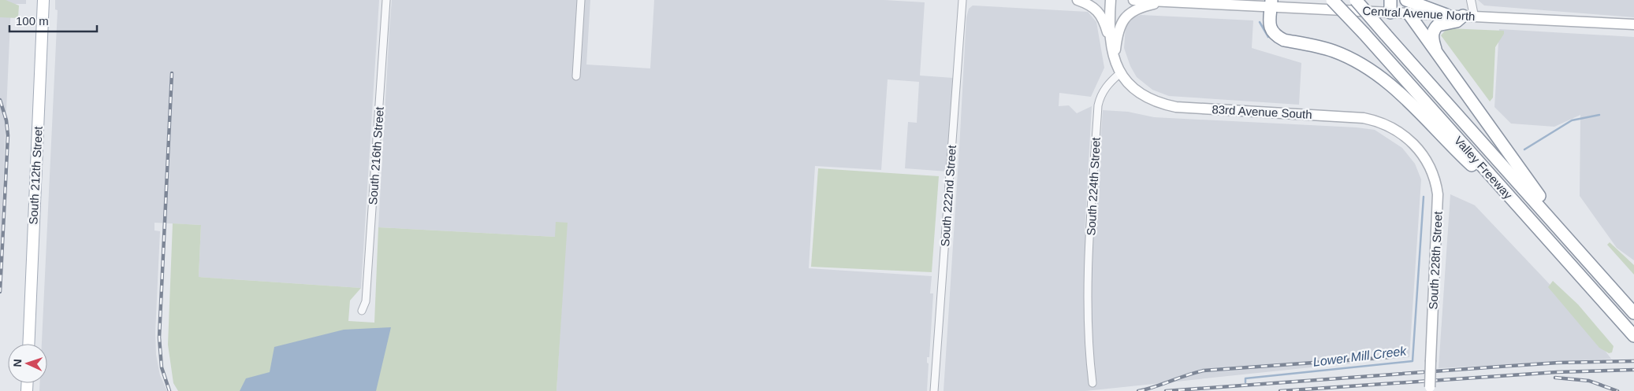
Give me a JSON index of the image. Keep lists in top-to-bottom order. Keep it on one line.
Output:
{"streets":{"highway":["Valley Freeway"],"main road":["Central Avenue North","83rd Avenue South","South 212th Street","South 228th Street"],"street":["South 216th Street","South 224th Street","South 222nd Street"]},"crossings":[["83rd Avenue South","South 224th Street"],["83rd Avenue South","South 228th Street"]],"water":["Lower Mill Creek"],"scale_bar":"100 m","north":"left"}
